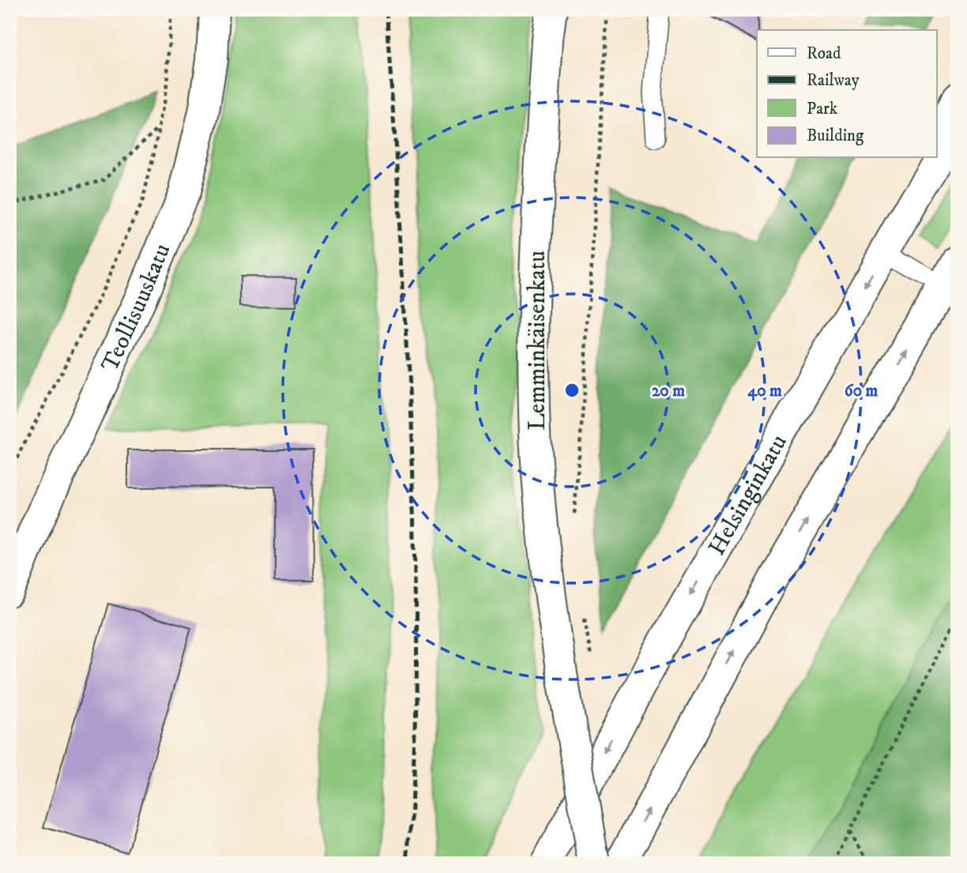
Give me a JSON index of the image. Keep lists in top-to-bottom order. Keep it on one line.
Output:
{"streets":{"main road":["Teollisuuskatu","Lemminkäisenkatu","Helsinginkatu"]},"legend":["Road","Railway","Park","Building"],"rings":["20 m","40 m","60 m"]}
